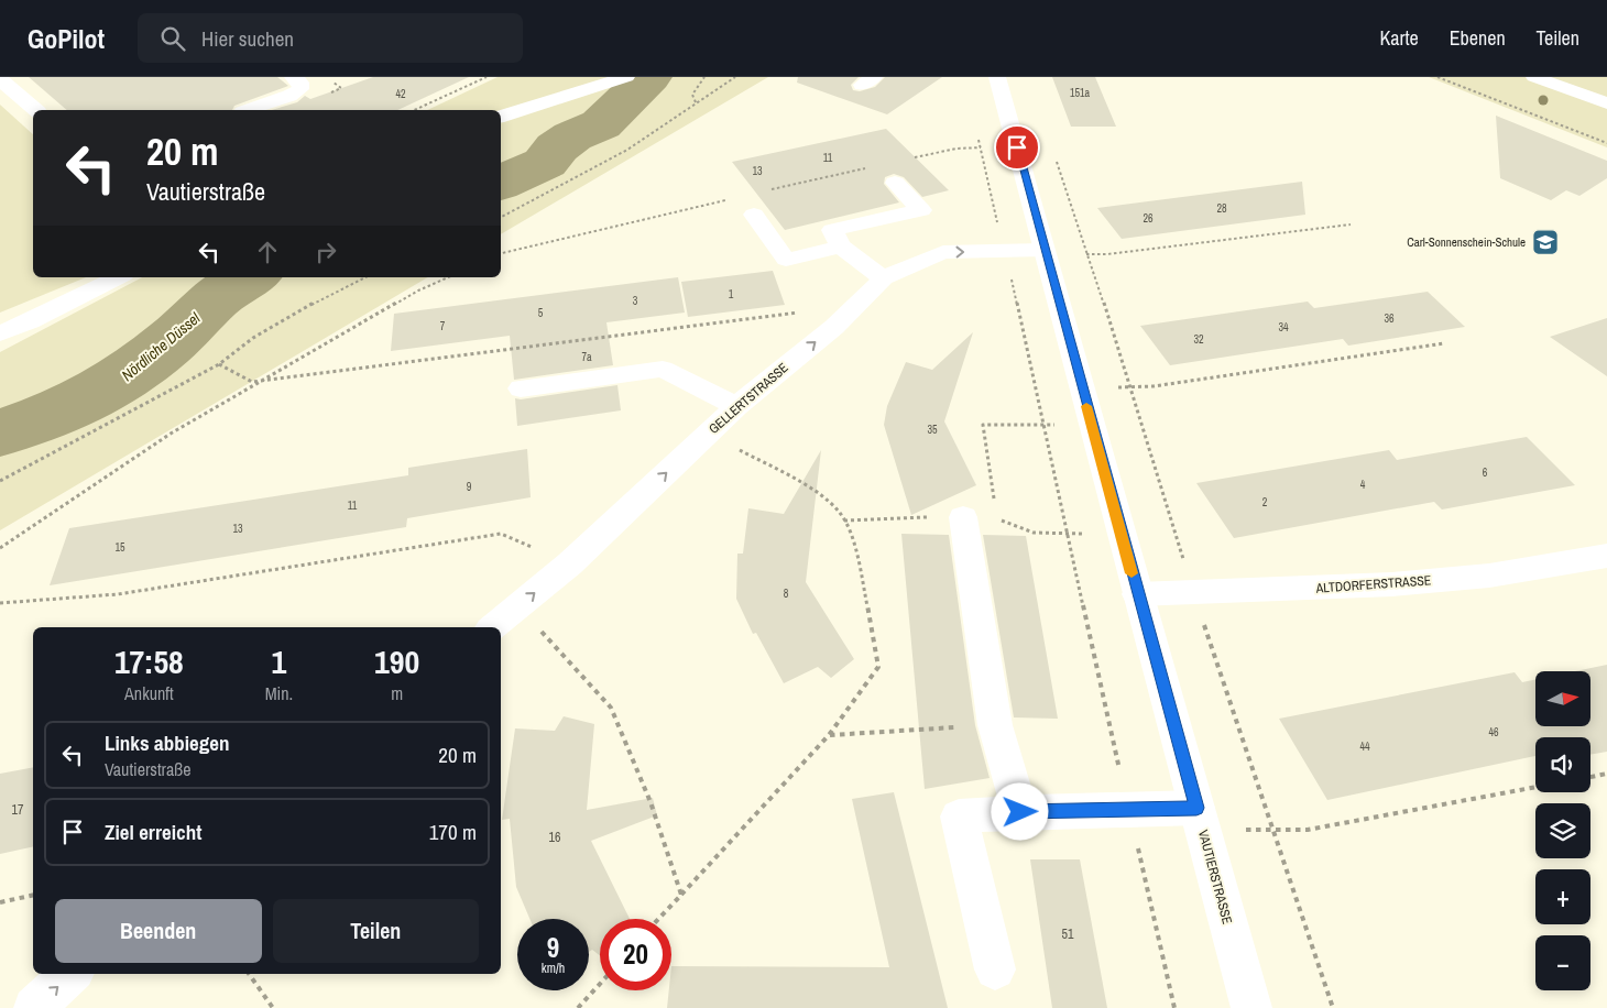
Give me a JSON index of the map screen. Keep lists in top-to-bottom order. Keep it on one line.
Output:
{"streets":{"street":["GELLERTSTRASSE","ALTDORFERSTRASSE","VAUTIERSTRASSE"]},"crossings":[["GELLERTSTRASSE","VAUTIERSTRASSE"],["ALTDORFERSTRASSE","VAUTIERSTRASSE"]],"one_way":["GELLERTSTRASSE"],"water":["Nördliche Düssel"],"places":{"school or university":["Carl-Sonnenschein-Schule"]},"house_numbers":["151a","42","11","13","28","26","1","3","5","36","7","34","32","7a","35","6","4","9","2","11","13","15","8","46","44","17","16","51"],"north":"right","page":{"header":"GoPilot","search":"Hier suchen","nav":["Karte","Ebenen","Teilen"],"turn":["20 m","Vautierstraße"],"eta":["17:58","Ankunft","1","Min.","190","m"],"map_buttons":["+","−"],"list":[{"name":"Links abbiegen","note":"Vautierstraße","value":"20 m"},{"name":"Ziel erreicht","value":"170 m"}],"buttons":["Beenden","Teilen"],"speed":"9 km/h","limit":"20"}}
